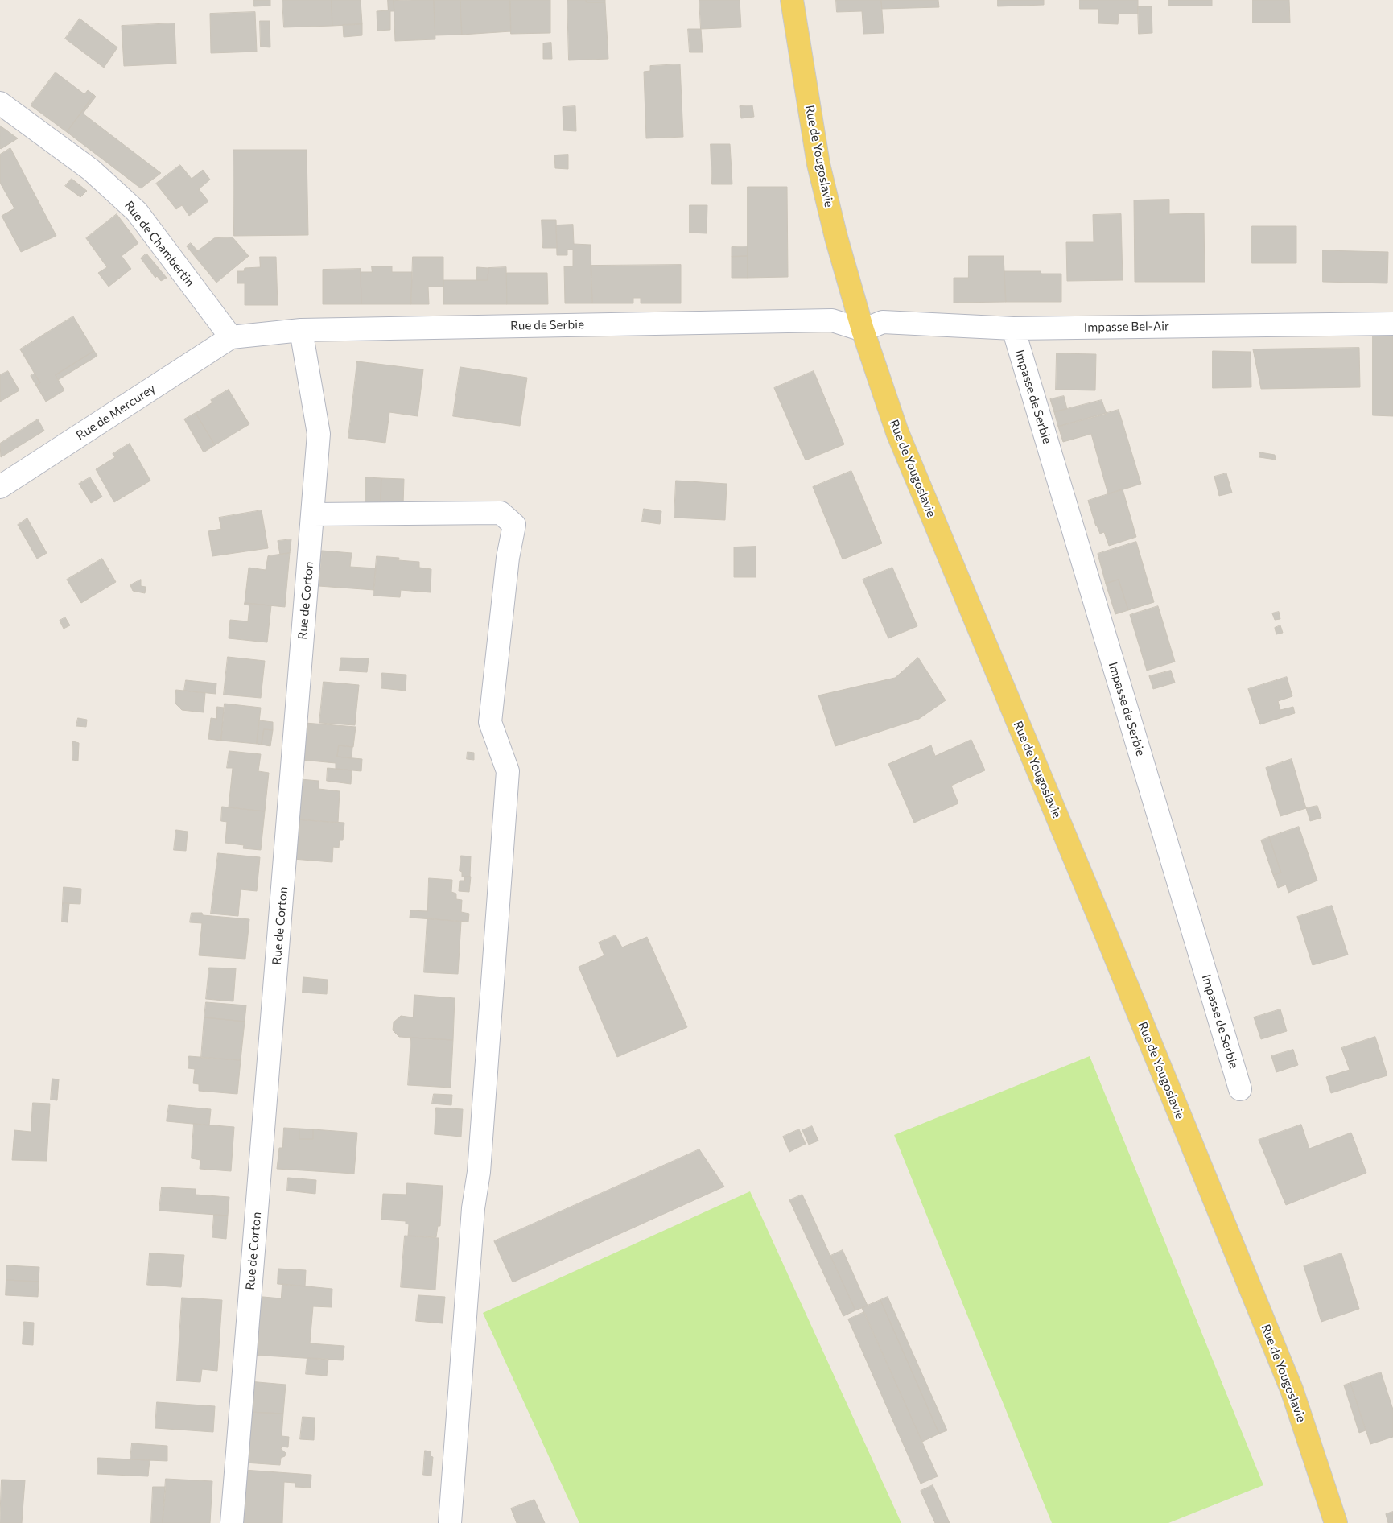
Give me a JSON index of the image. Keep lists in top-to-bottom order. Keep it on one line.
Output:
{"streets":{"main road":["Rue de Yougoslavie"],"street":["Rue de Chambertin","Rue de Serbie","Impasse Bel-Air","Impasse de Serbie","Rue de Mercurey","Rue de Corton"]},"crossings":[["Rue de Yougoslavie","Rue de Serbie"],["Rue de Yougoslavie","Impasse Bel-Air"],["Rue de Chambertin","Rue de Serbie"],["Rue de Chambertin","Rue de Mercurey"],["Rue de Serbie","Impasse Bel-Air"],["Rue de Serbie","Rue de Mercurey"],["Rue de Serbie","Rue de Corton"],["Impasse Bel-Air","Impasse de Serbie"]]}
